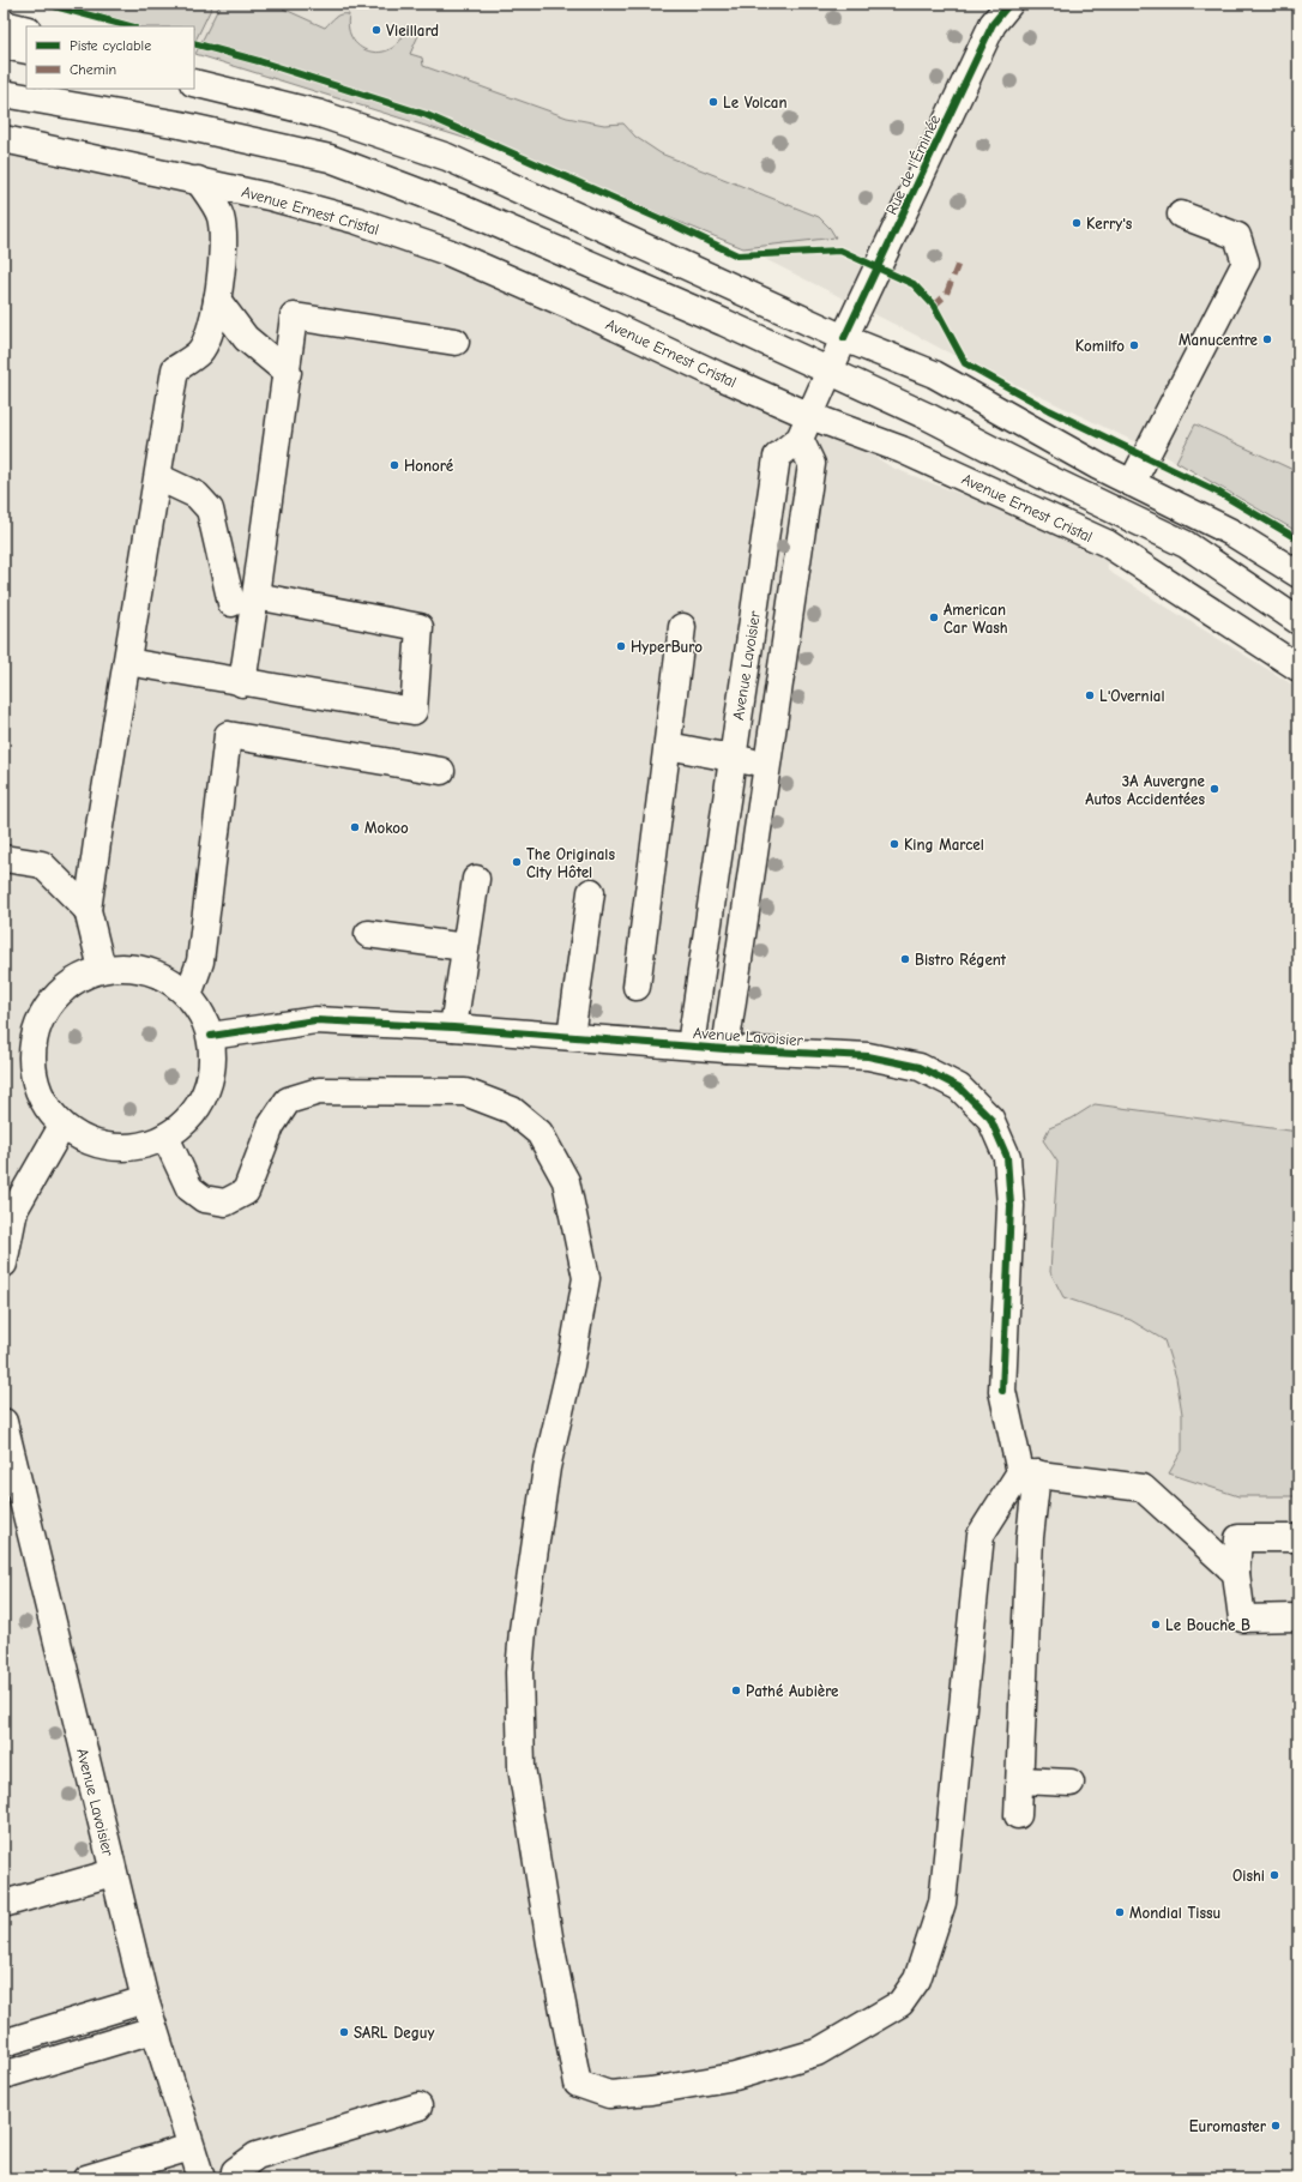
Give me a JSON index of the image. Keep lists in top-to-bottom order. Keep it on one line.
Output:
{"streets":{"main road":["Rue de l'Éminée","Avenue Ernest Cristal","Avenue Lavoisier"]},"crossings":[["Rue de l'Éminée","Avenue Ernest Cristal"],["Rue de l'Éminée","Avenue Lavoisier"],["Avenue Ernest Cristal","Avenue Lavoisier"]],"places":["Vieillard","Le Volcan","Kerry's","Manucentre","Komilfo","Honoré","American Car Wash","HyperBuro","L'Overnial","3A Auvergne Autos Accidentées","Mokoo","King Marcel","The Originals City Hôtel","Bistro Régent","Le Bouche B","Pathé Aubière","Oishi","Mondial Tissu","SARL Deguy","Euromaster"],"legend":["Piste cyclable","Chemin"]}
